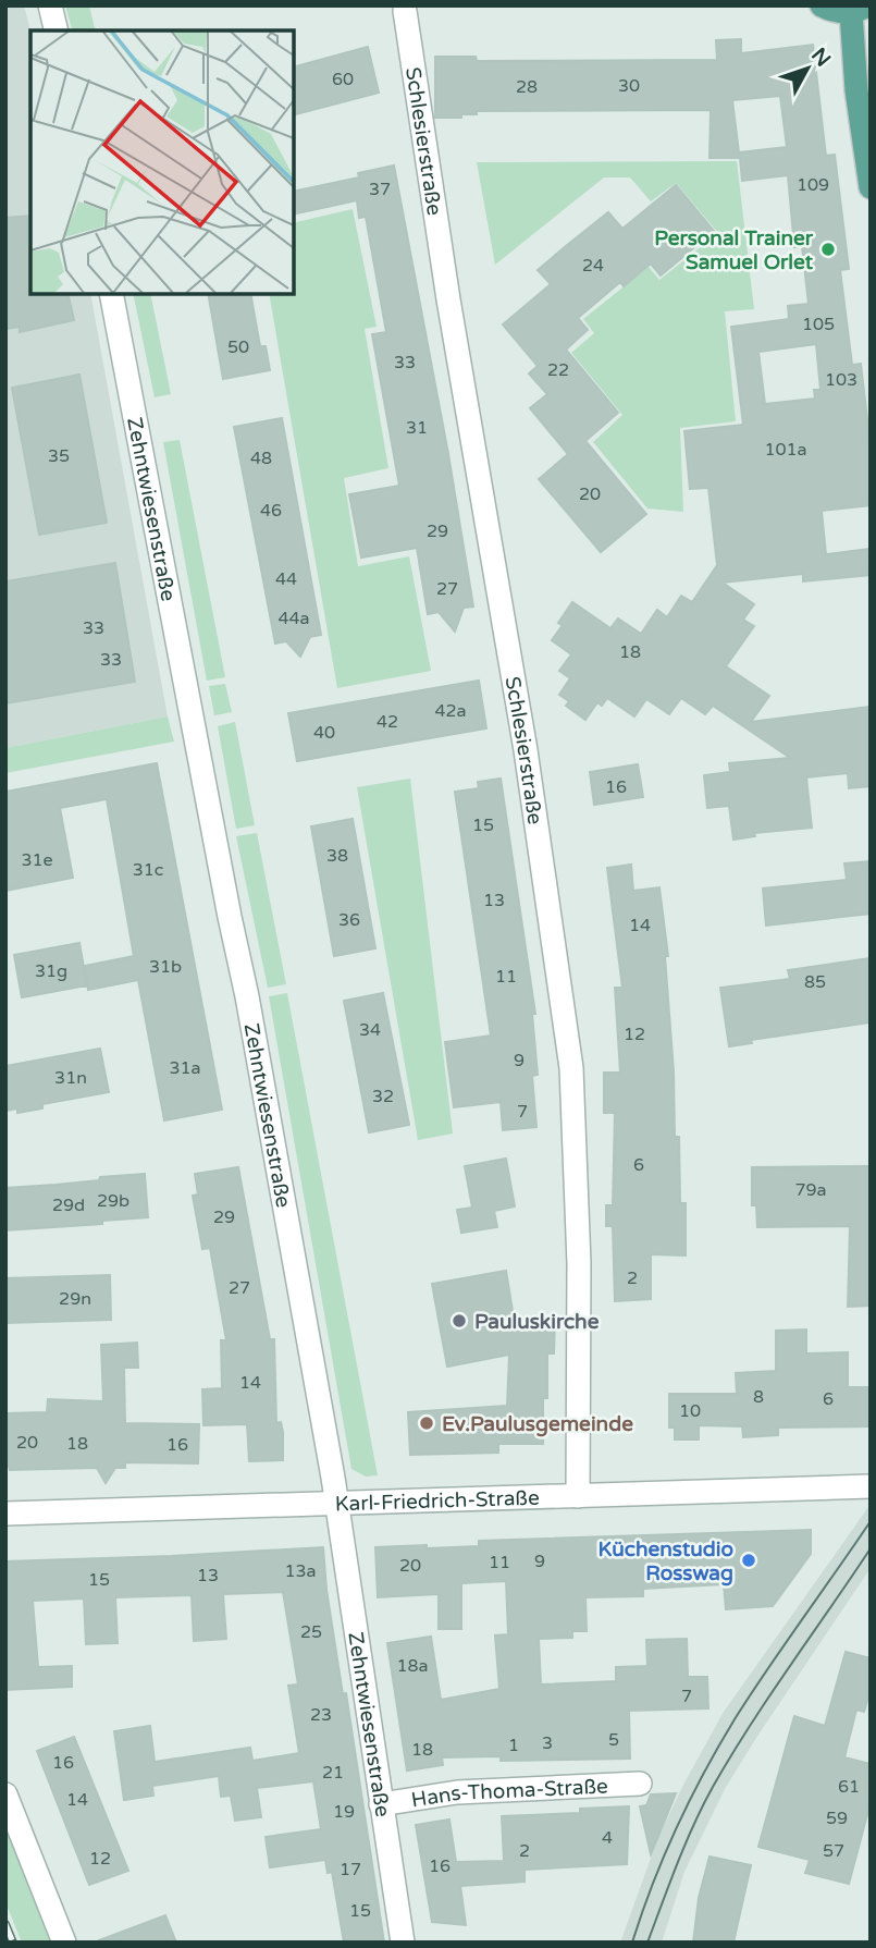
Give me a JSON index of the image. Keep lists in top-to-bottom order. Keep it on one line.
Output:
{"streets":{"street":["Schlesierstraße","Zehntwiesenstraße","Karl-Friedrich-Straße","Hans-Thoma-Straße"]},"crossings":[["Schlesierstraße","Karl-Friedrich-Straße"],["Zehntwiesenstraße","Karl-Friedrich-Straße"],["Zehntwiesenstraße","Hans-Thoma-Straße"]],"places":["Personal Trainer Samuel Orlet","Pauluskirche","Ev.Paulusgemeinde","Küchenstudio Rosswag"],"house_numbers":["60","30","28","109","37","24","105","50","33","22","103","31","101a","35","48","20","46","29","44","27","44a","33","18","33","42a","42","40","16","15","38","31e","31c","13","36","14","31b","31g","11","85","34","12","9","31a","31n","32","7","6","79a","29b","29d","29","2","27","29n","14","8","6","10","20","18","16","9","11","20","13a","13","15","25","18a","7","23","5","3","1","18","16","21","61","14","19","59","4","2","57","12","16","17","15"],"north":"top right"}
